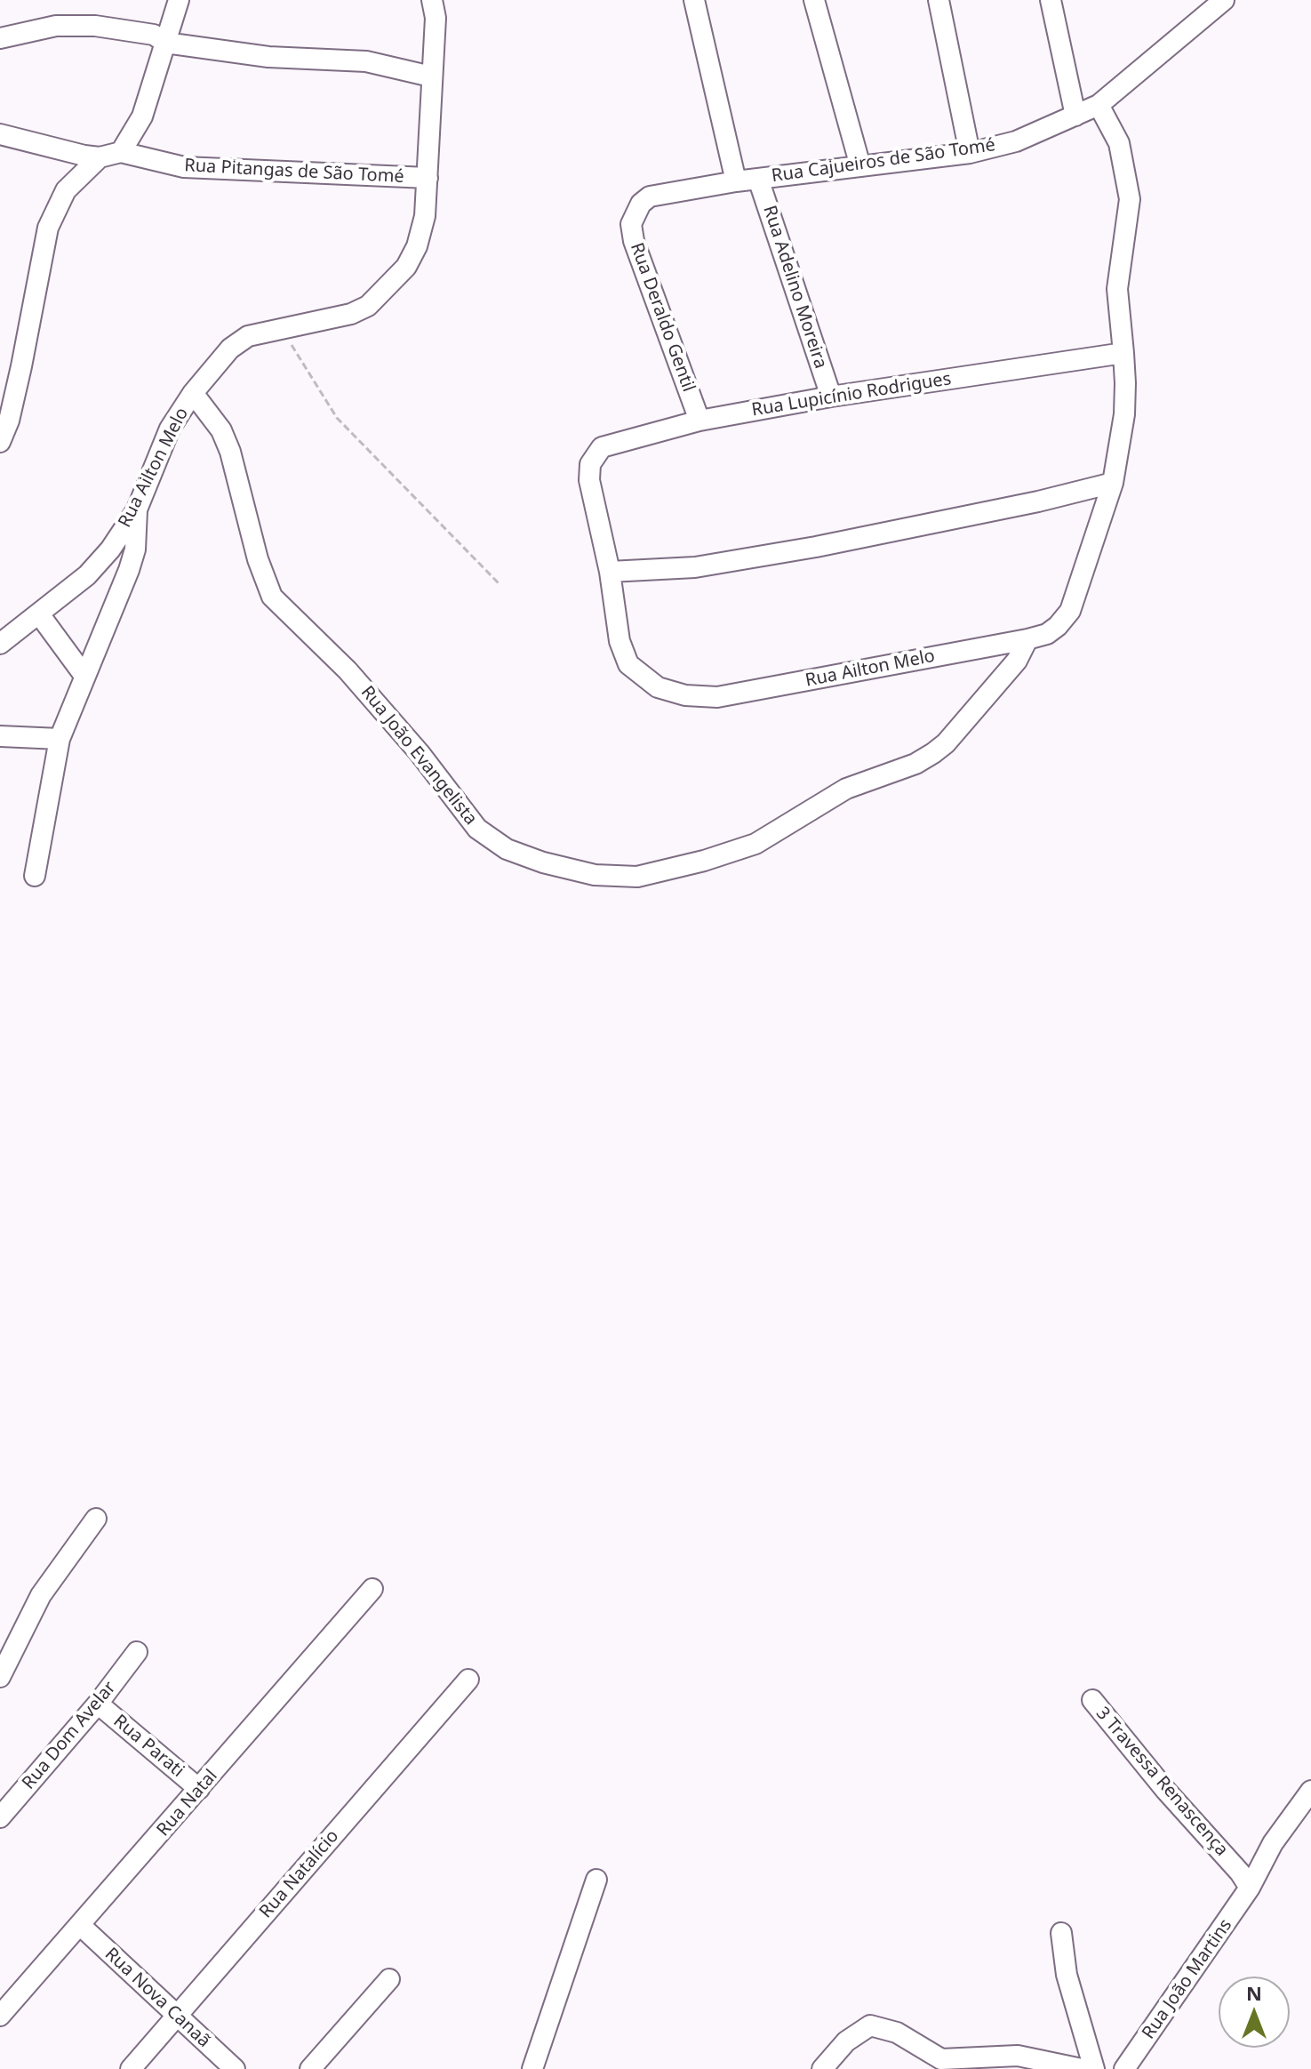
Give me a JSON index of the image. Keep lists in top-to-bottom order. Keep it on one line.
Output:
{"streets":{"street":["Rua Cajueiros de São Tomé","Rua Pitangas de São Tomé","Rua Adelino Moreira","Rua Deraldo Gentil","Rua Lupicínio Rodrigues","Rua Ailton Melo","Rua João Evangelista","Rua Dom Avelar","Rua Parati","3 Travessa Renascença","Rua Natal","Rua Natalício","Rua João Martins","Rua Nova Canaã"]},"crossings":[["Rua Cajueiros de São Tomé","Rua Adelino Moreira"],["Rua Cajueiros de São Tomé","Rua Deraldo Gentil"],["Rua Cajueiros de São Tomé","Rua Ailton Melo"],["Rua Pitangas de São Tomé","Rua Ailton Melo"],["Rua Adelino Moreira","Rua Lupicínio Rodrigues"],["Rua Deraldo Gentil","Rua Lupicínio Rodrigues"],["Rua Lupicínio Rodrigues","Rua Ailton Melo"],["Rua Ailton Melo","Rua João Evangelista"],["Rua Dom Avelar","Rua Parati"],["Rua Parati","Rua Natal"],["3 Travessa Renascença","Rua João Martins"],["Rua Natal","Rua Nova Canaã"],["Rua Natalício","Rua Nova Canaã"]],"north":"top"}
